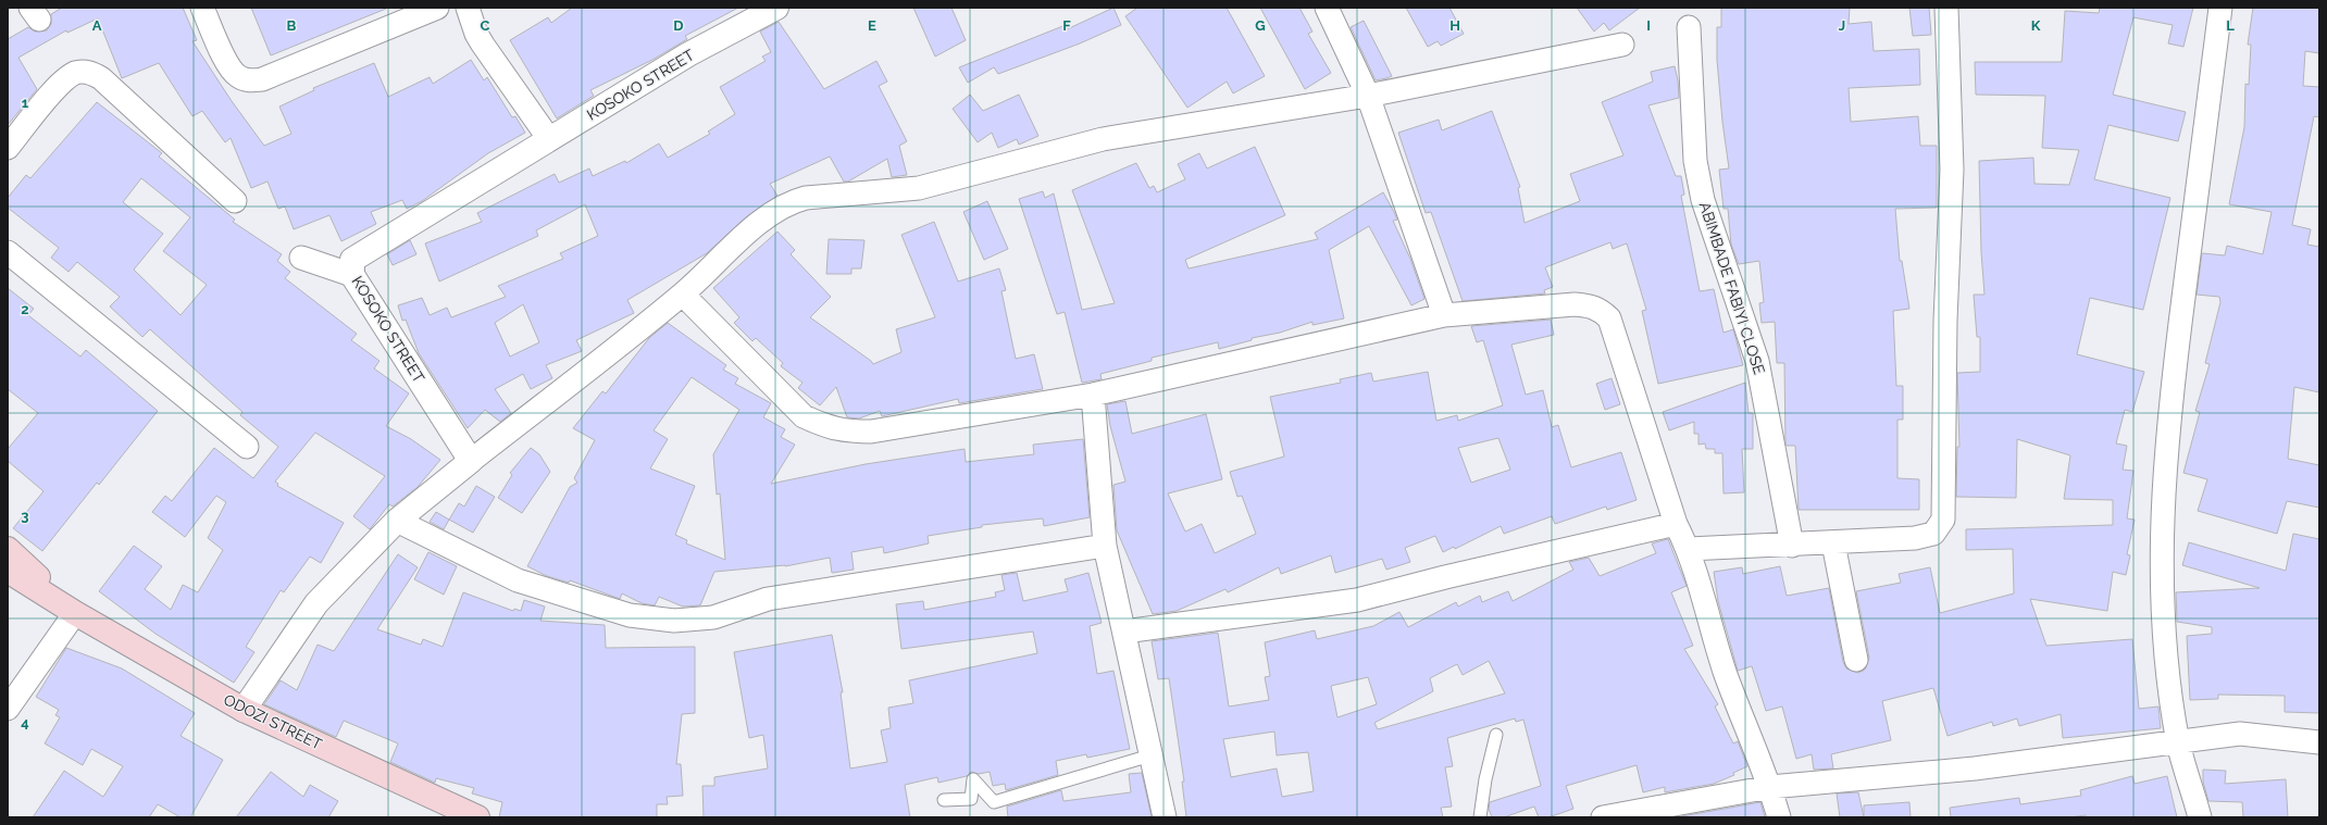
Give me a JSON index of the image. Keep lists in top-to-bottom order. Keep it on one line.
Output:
{"streets":{"main road":["ODOZI STREET"],"street":["KOSOKO STREET","ABIMBADE FABIYI CLOSE"]},"grid":{"columns":["A","B","C","D","E","F","G","H","I","J","K","L"],"rows":["1","2","3","4"]}}
